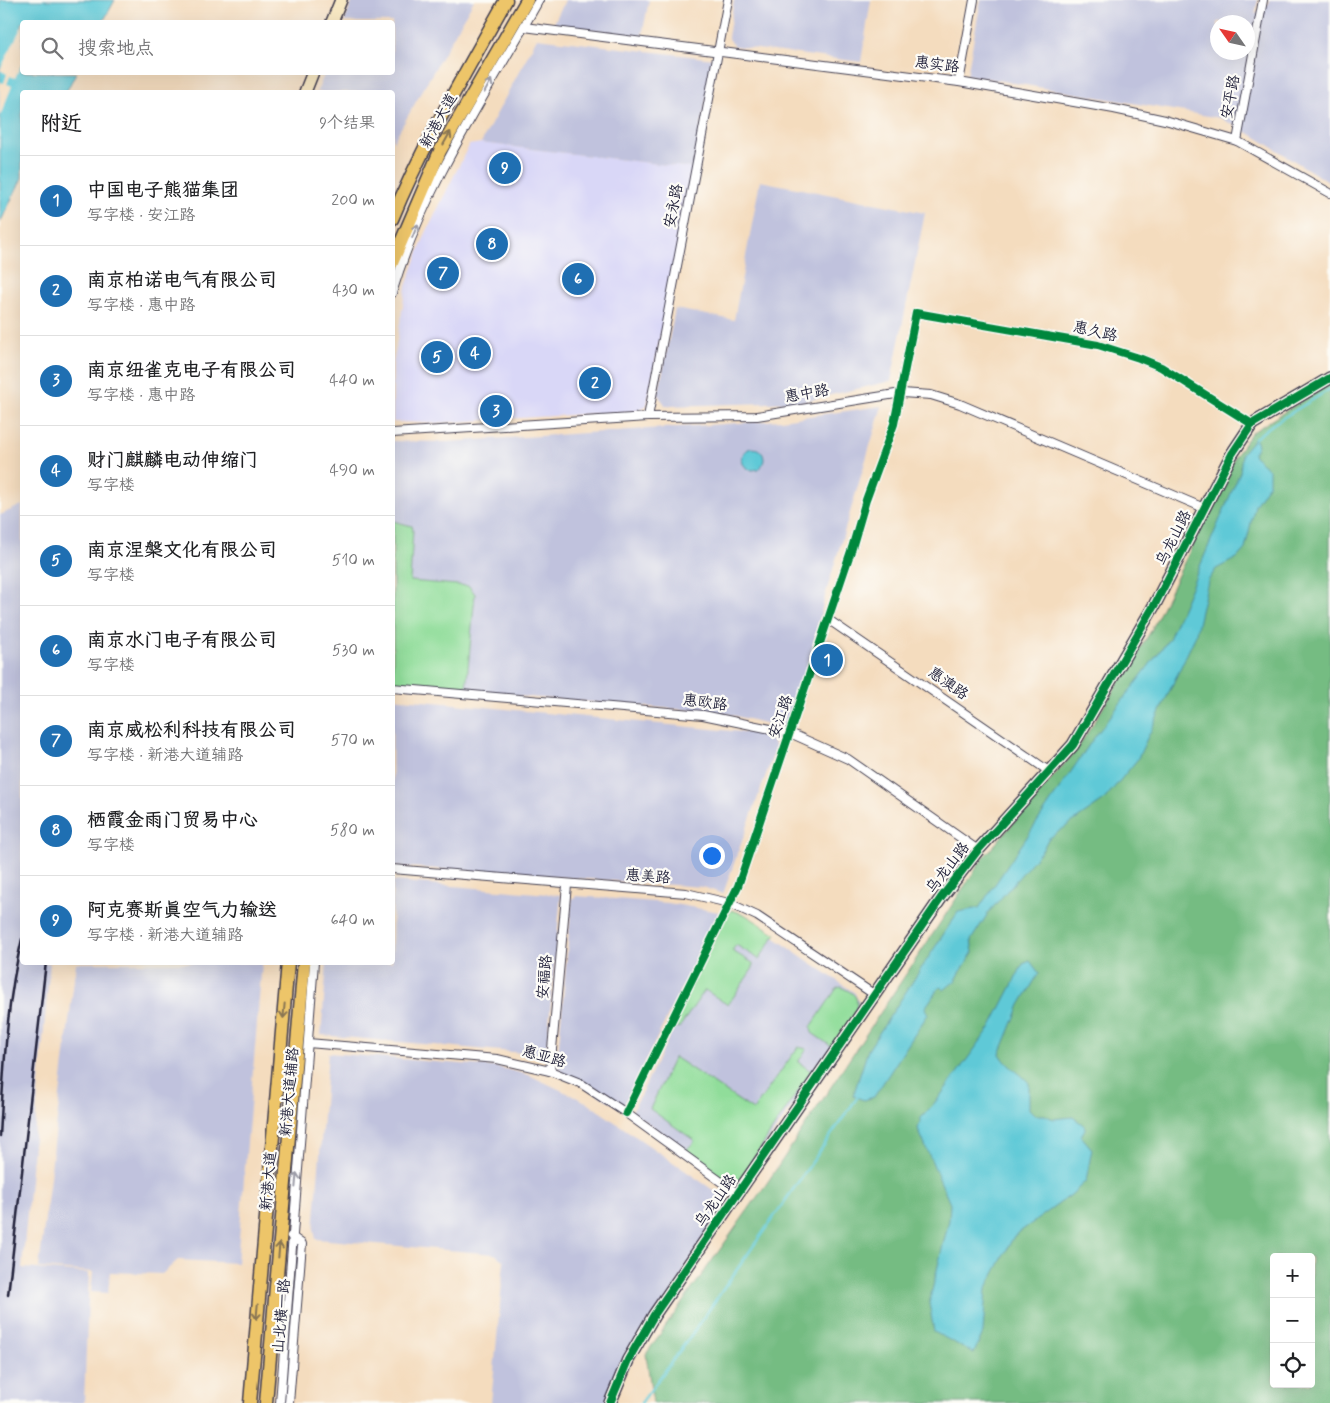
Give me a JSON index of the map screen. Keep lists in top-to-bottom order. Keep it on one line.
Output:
{"streets":{"main road":["新港大道"],"street":["惠实路","安平路","安永路","惠久路","惠中路","乌龙山路","惠澳路","惠欧路","安江路","惠美路","安福路","惠亚路","新港大道辅路","山北横一路"]},"crossings":[["惠实路","安平路"],["惠实路","安永路"],["安永路","惠中路"],["惠久路","乌龙山路"],["惠久路","安江路"],["惠中路","乌龙山路"],["惠中路","安江路"],["乌龙山路","惠澳路"],["乌龙山路","惠欧路"],["乌龙山路","惠美路"],["乌龙山路","惠亚路"],["惠澳路","安江路"],["惠欧路","安江路"],["安江路","惠美路"],["安江路","惠亚路"],["惠美路","安福路"],["安福路","惠亚路"],["惠亚路","新港大道辅路"],["新港大道辅路","山北横一路"]],"one_way":["新港大道辅路"],"north":"top left","page":{"search":"搜索地点","heading":["附近","9个结果"],"pins":["9","8","7","6","4","5","2","3","1"],"list":[{"mark":"1","name":"中国电子熊猫集团","note":"写字楼 · 安江路","value":"200 m"},{"mark":"2","name":"南京柏诺电气有限公司","note":"写字楼 · 惠中路","value":"430 m"},{"mark":"3","name":"南京纽雀克电子有限公司","note":"写字楼 · 惠中路","value":"440 m"},{"mark":"4","name":"财门麒麟电动伸缩门","note":"写字楼","value":"490 m"},{"mark":"5","name":"南京涅槃文化有限公司","note":"写字楼","value":"510 m"},{"mark":"6","name":"南京水门电子有限公司","note":"写字楼","value":"530 m"},{"mark":"7","name":"南京威松利科技有限公司","note":"写字楼 · 新港大道辅路","value":"570 m"},{"mark":"8","name":"栖霞金雨门贸易中心","note":"写字楼","value":"580 m"},{"mark":"9","name":"阿克赛斯真空气力输送","note":"写字楼 · 新港大道辅路","value":"640 m"}],"map_buttons":["+","−"]}}
